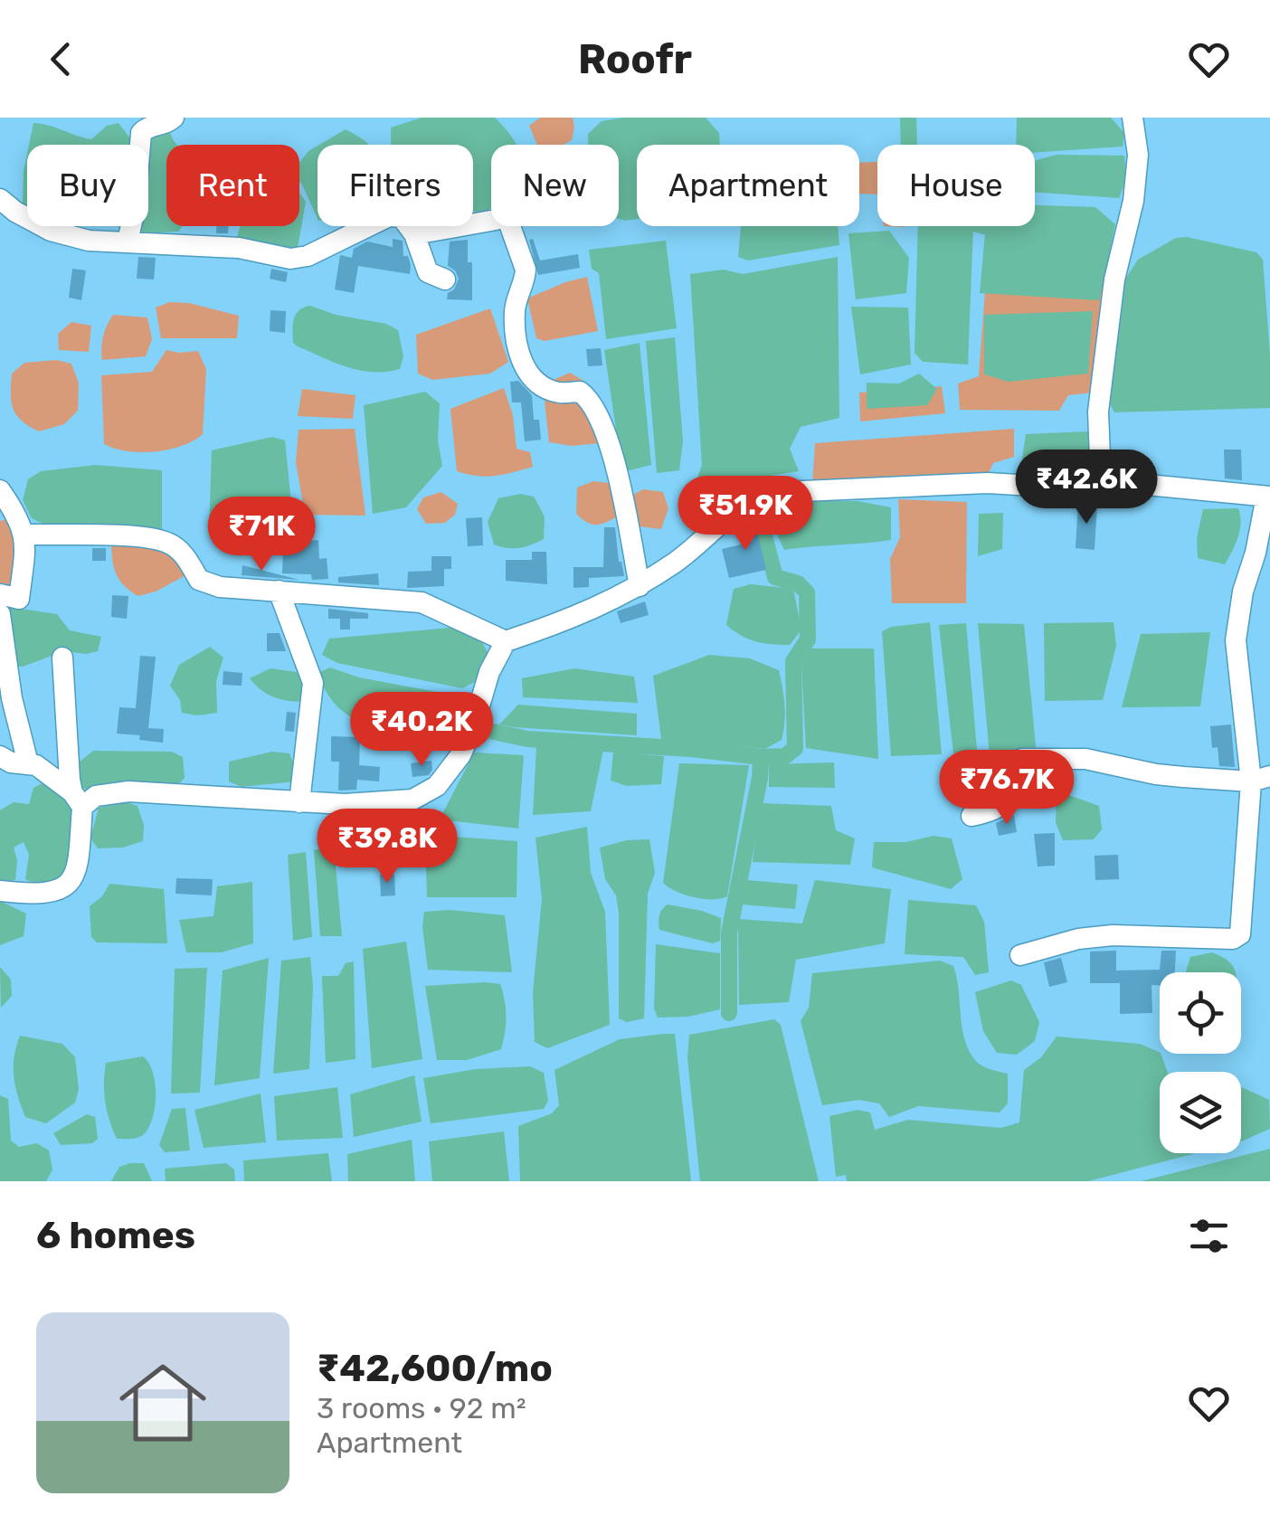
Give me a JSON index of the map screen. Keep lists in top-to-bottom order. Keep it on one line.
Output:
{"page":{"header":"Roofr","chip":["Buy","Rent","Filters","New","Apartment","House"],"price":["₹42.6K","₹51.9K","₹71K","₹40.2K","₹76.7K","₹39.8K"],"heading":"6 homes","list":[{"name":"₹42,600/mo","note":"3 rooms · 92 m² · Apartment"}]}}
